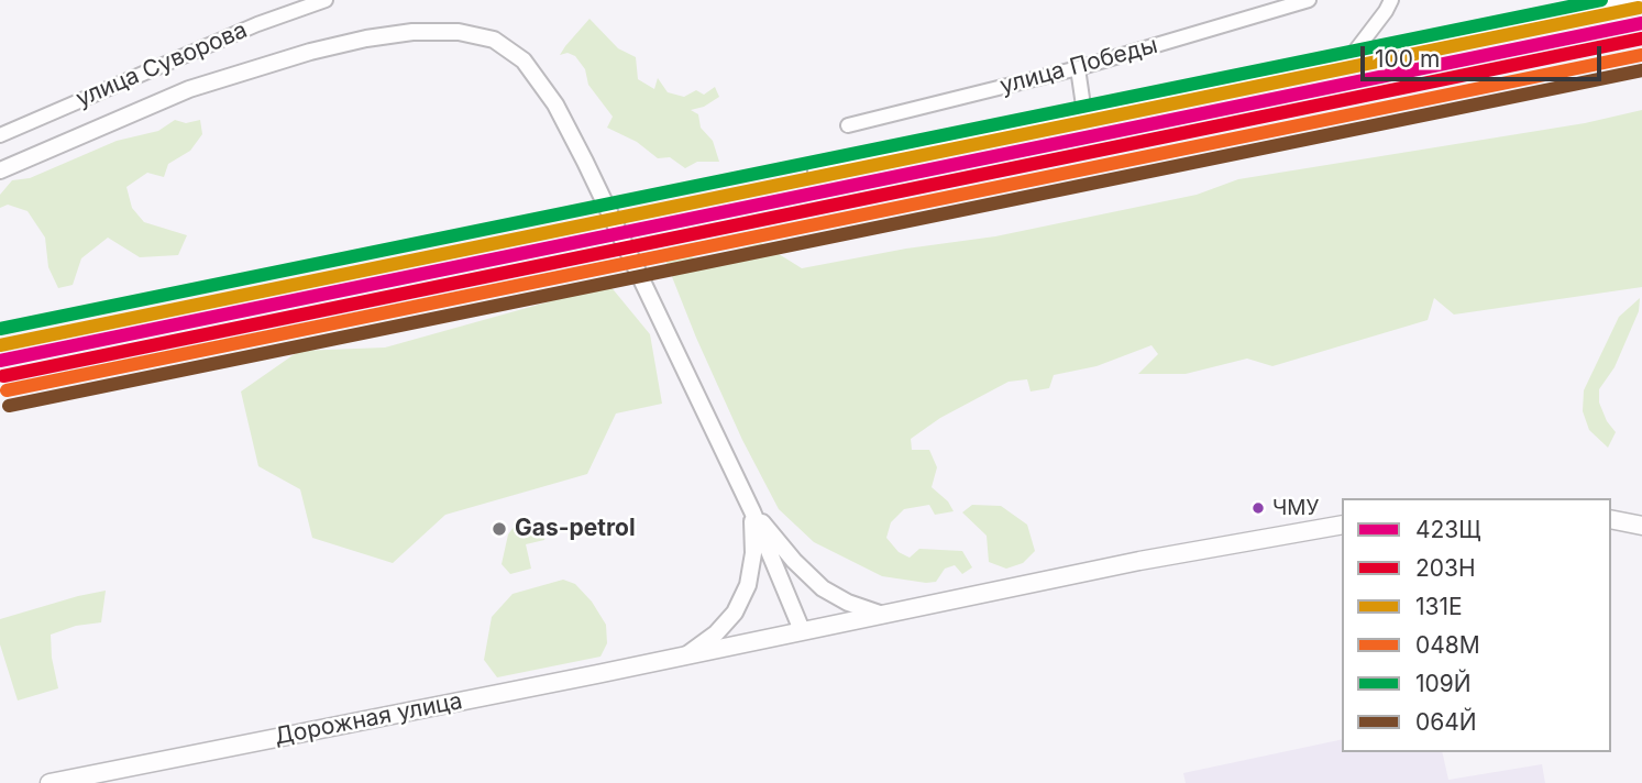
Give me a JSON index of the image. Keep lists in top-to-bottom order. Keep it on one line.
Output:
{"streets":{"main road":["Дорожная улица"],"street":["улица Суворова","улица Победы"]},"places":["ЧМУ","Gas-petrol"],"lines":["transit line 109Й","transit line 131Е","transit line 423Щ","transit line 203Н","transit line 048М","transit line 064Й"],"legend":["423Щ","203Н","131Е","048М","109Й","064Й"],"scale_bar":"100 m"}
